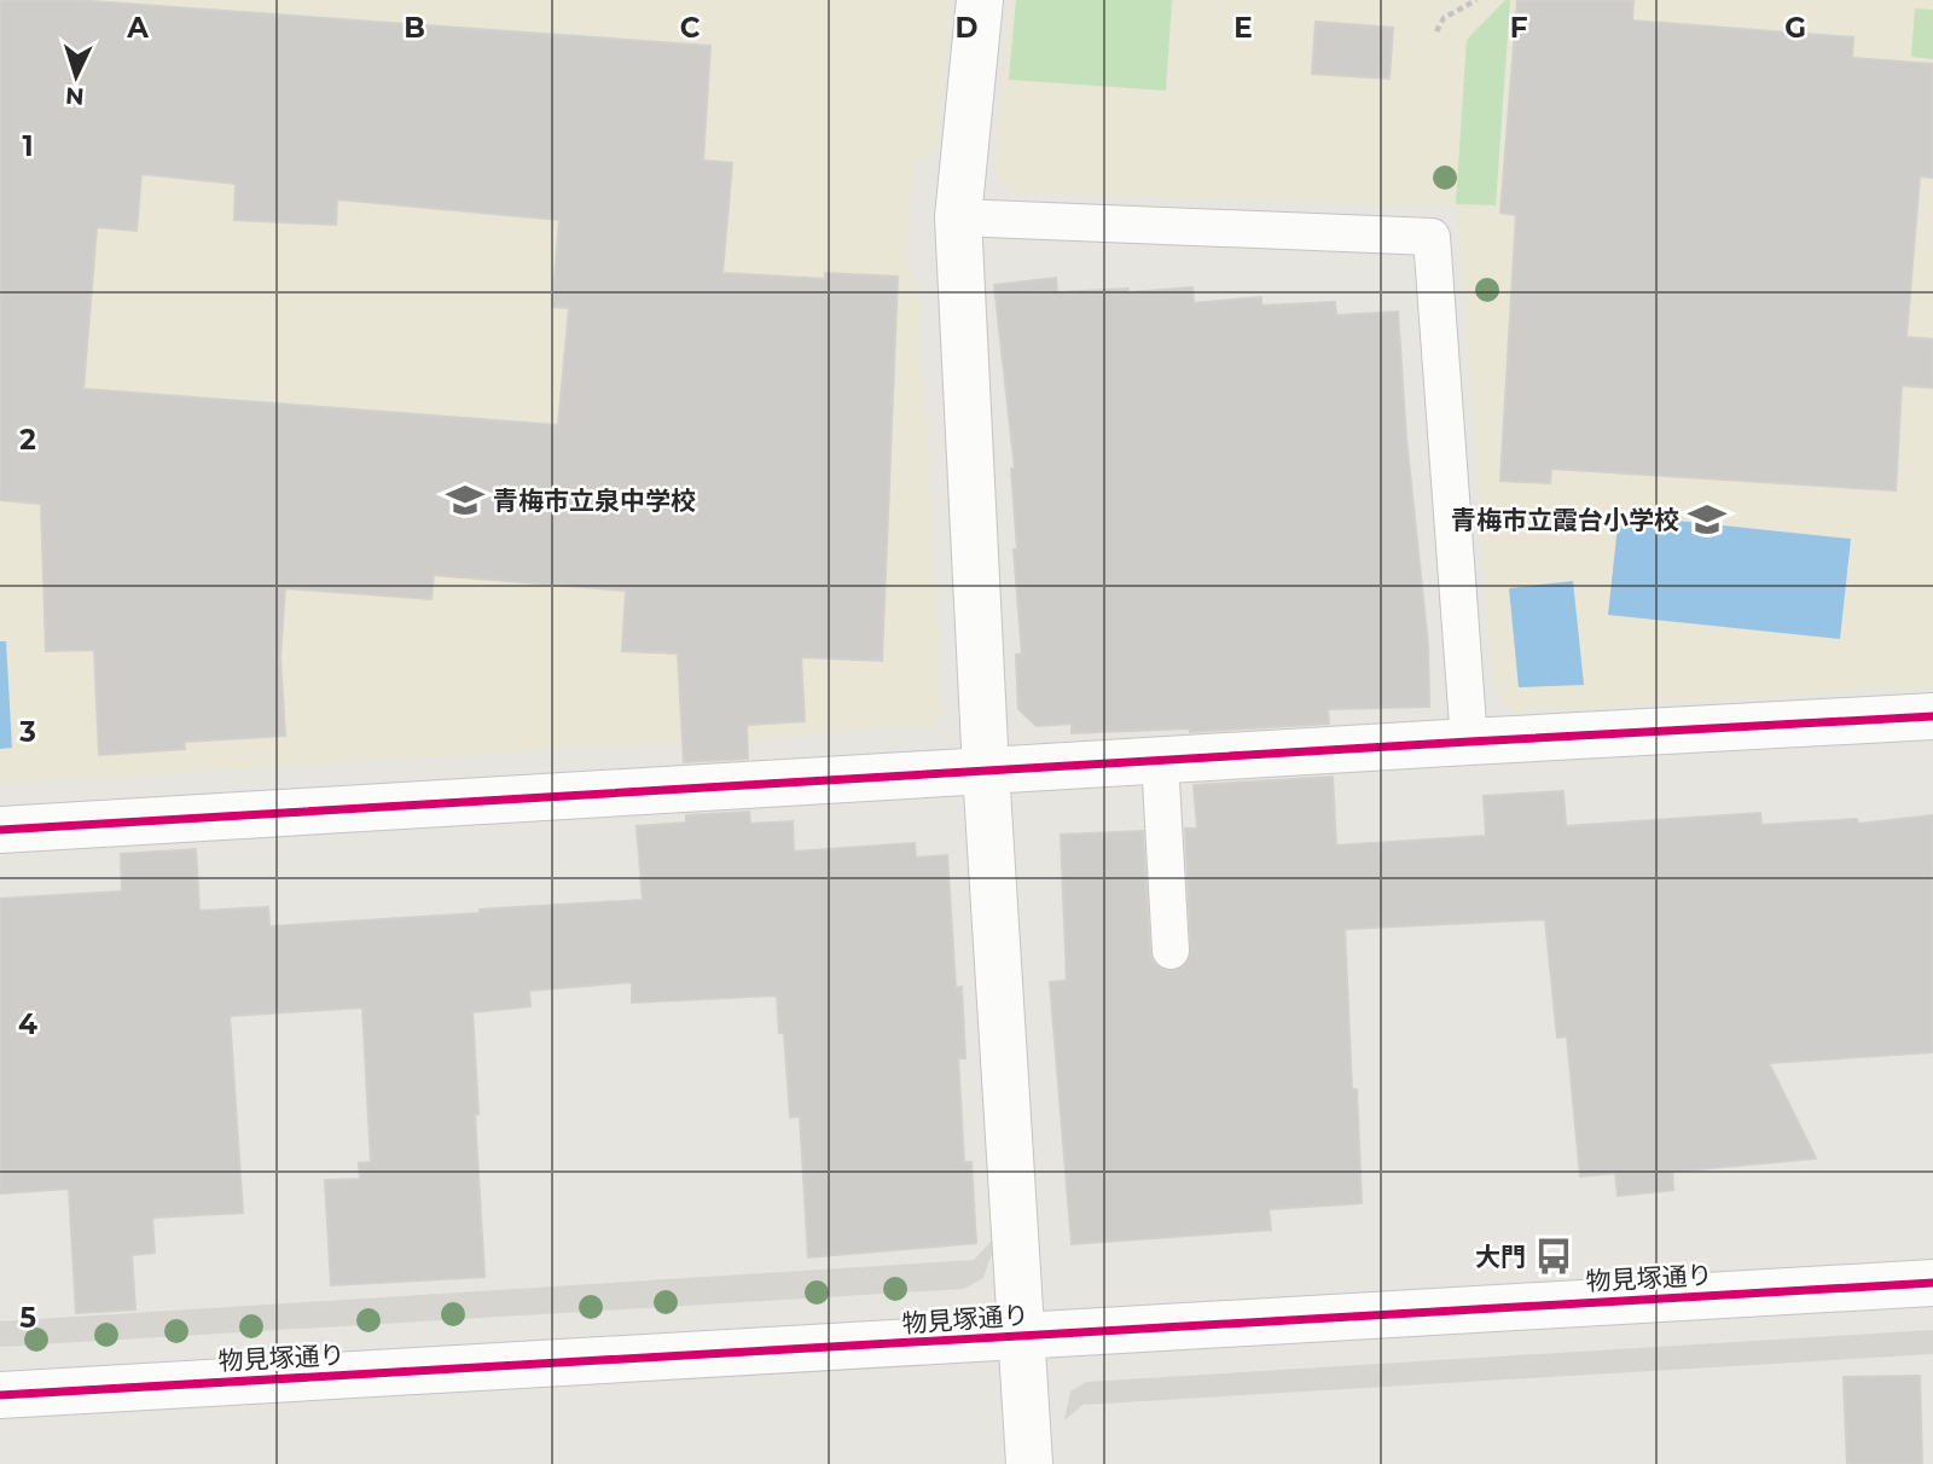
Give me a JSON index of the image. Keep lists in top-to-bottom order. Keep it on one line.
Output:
{"streets":{"street":["物見塚通り"]},"places":{"school or university":["青梅市立泉中学校","青梅市立霞台小学校"],"bus stop":["大門"]},"north":"bottom","grid":{"columns":["A","B","C","D","E","F","G"],"rows":["1","2","3","4","5"]}}
